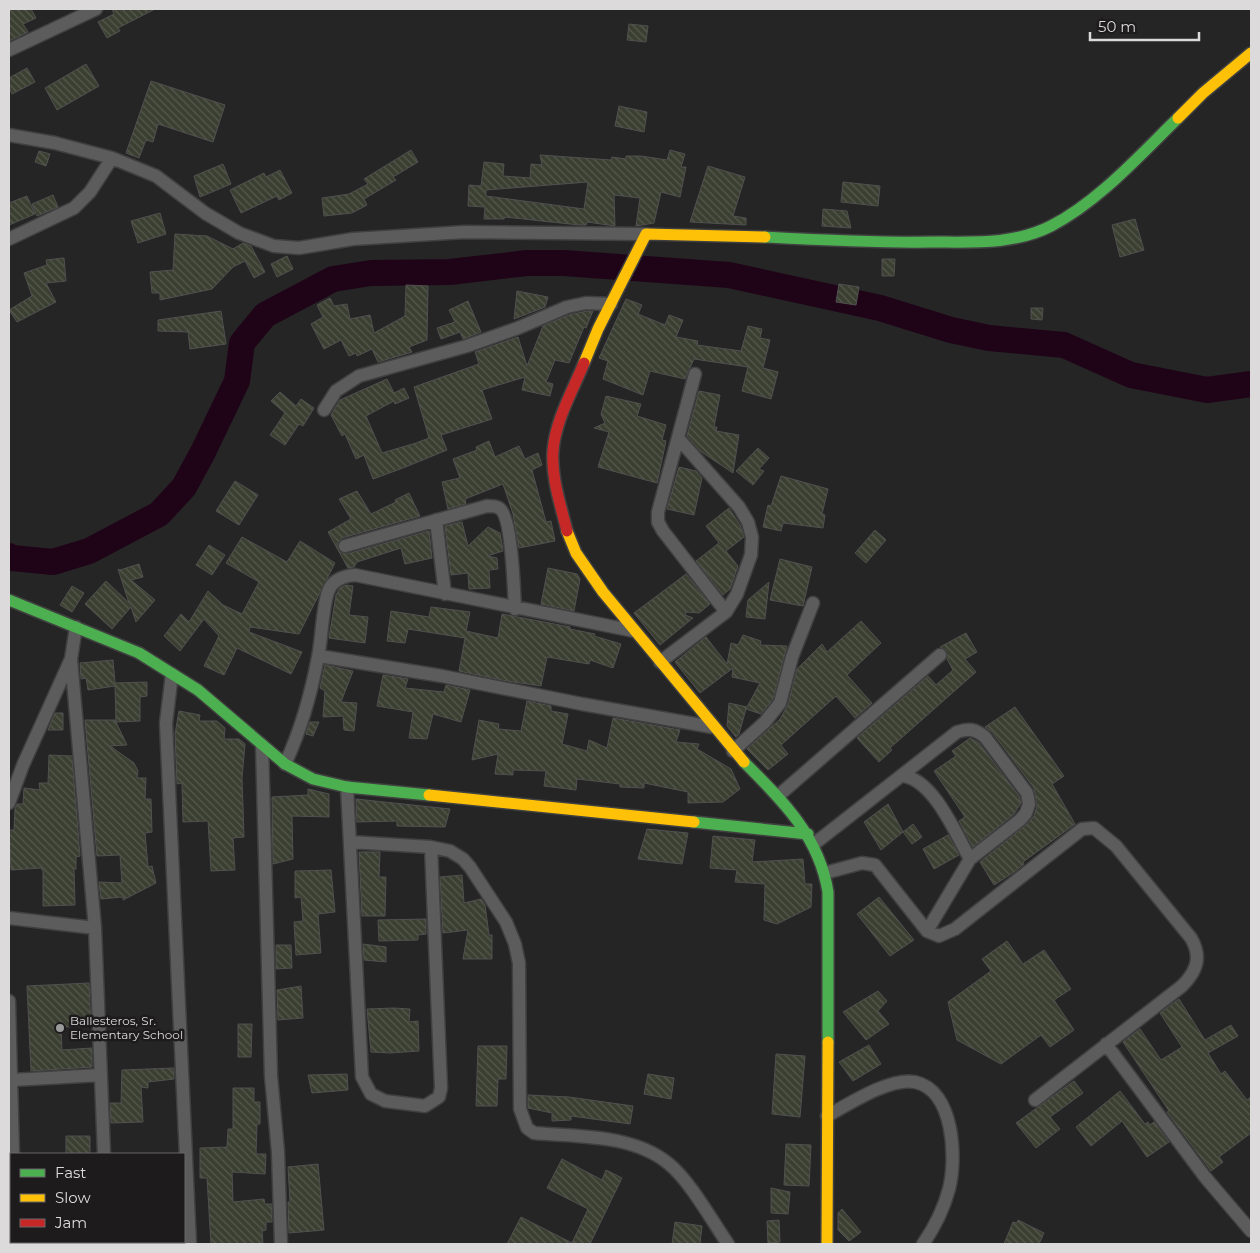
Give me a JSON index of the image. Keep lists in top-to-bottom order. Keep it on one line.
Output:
{"places":["Ballesteros, Sr. Elementary School"],"legend":["Fast","Slow","Jam"],"scale_bar":"50 m"}
